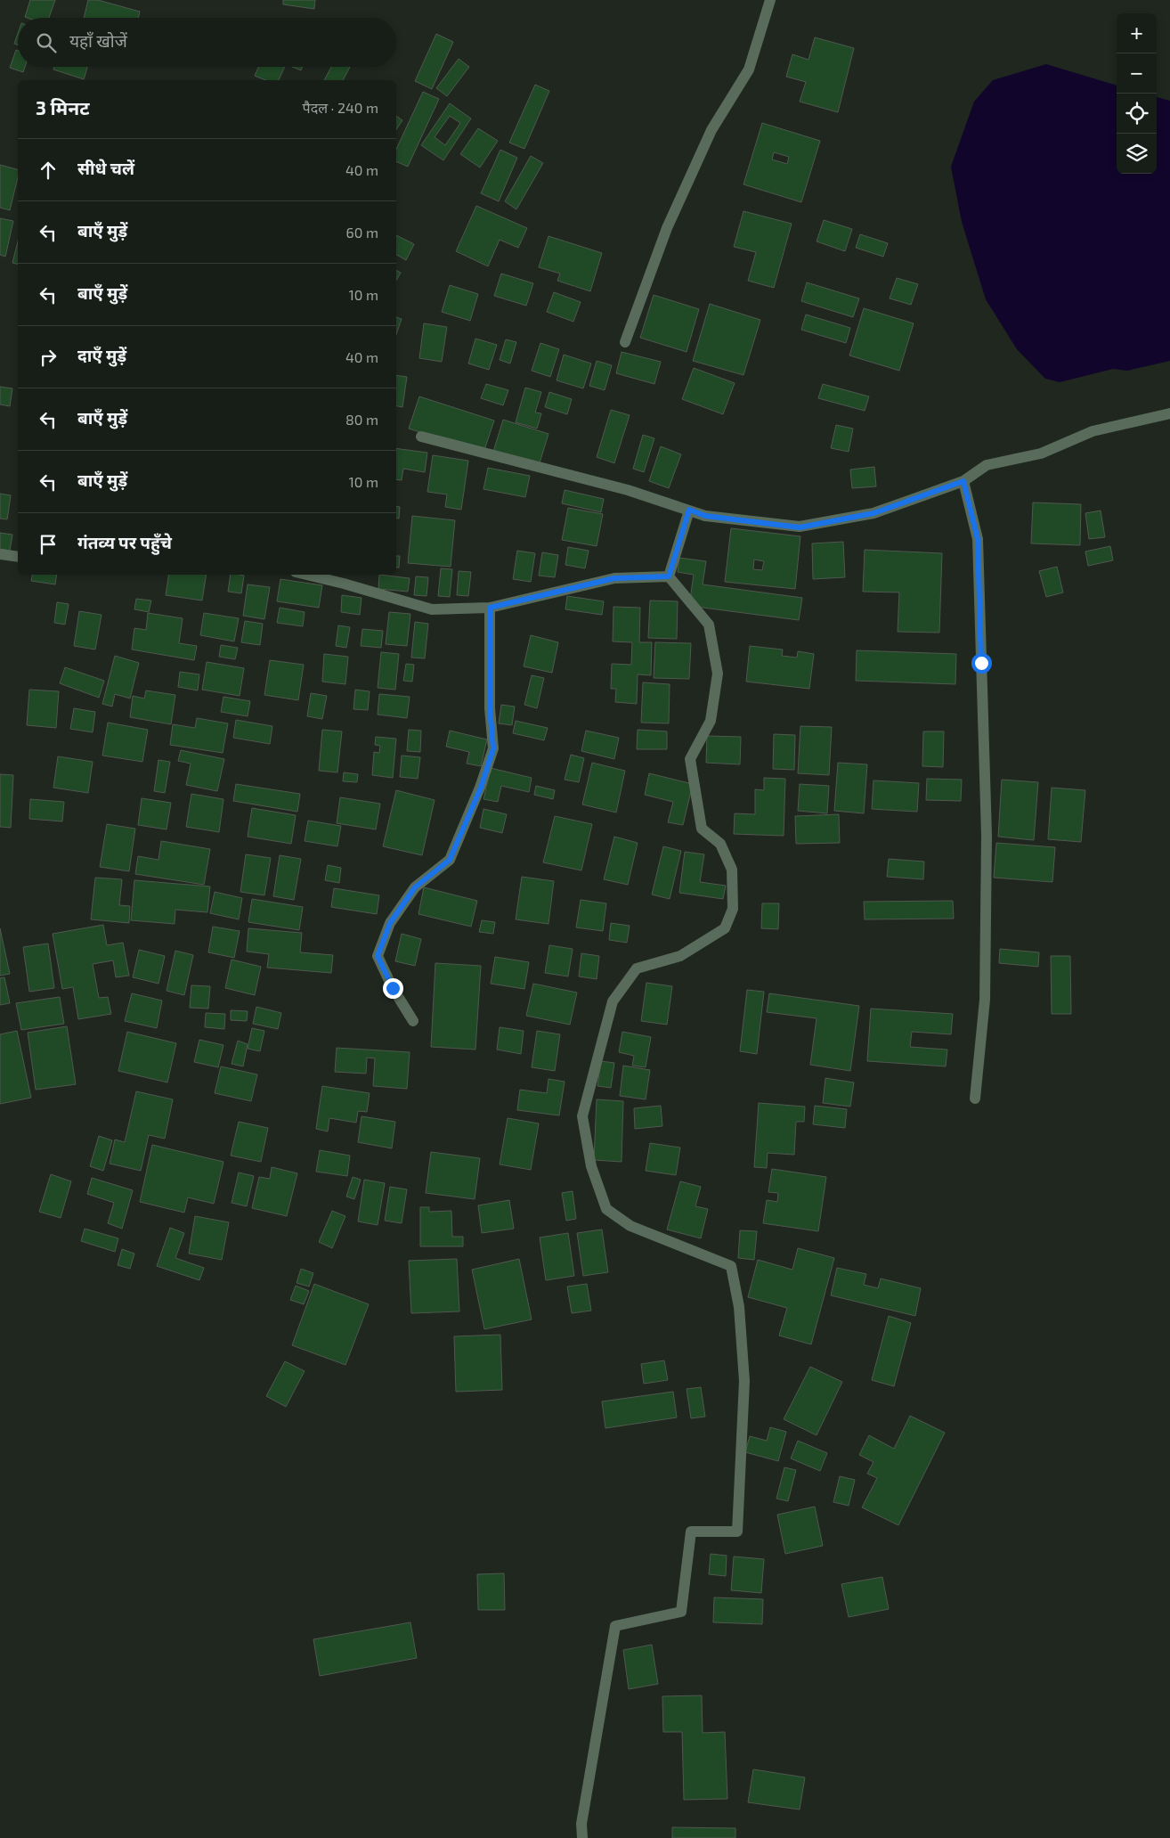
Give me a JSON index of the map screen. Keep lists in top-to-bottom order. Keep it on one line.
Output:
{"page":{"map_buttons":["+","−"],"search":"यहाँ खोजें","heading":["3 मिनट","पैदल · 240 m"],"list":[["सीधे चलें","40 m"],["बाएँ मुड़ें","60 m"],["बाएँ मुड़ें","10 m"],["दाएँ मुड़ें","40 m"],["बाएँ मुड़ें","80 m"],["बाएँ मुड़ें","10 m"],"गंतव्य पर पहुँचे"]}}
